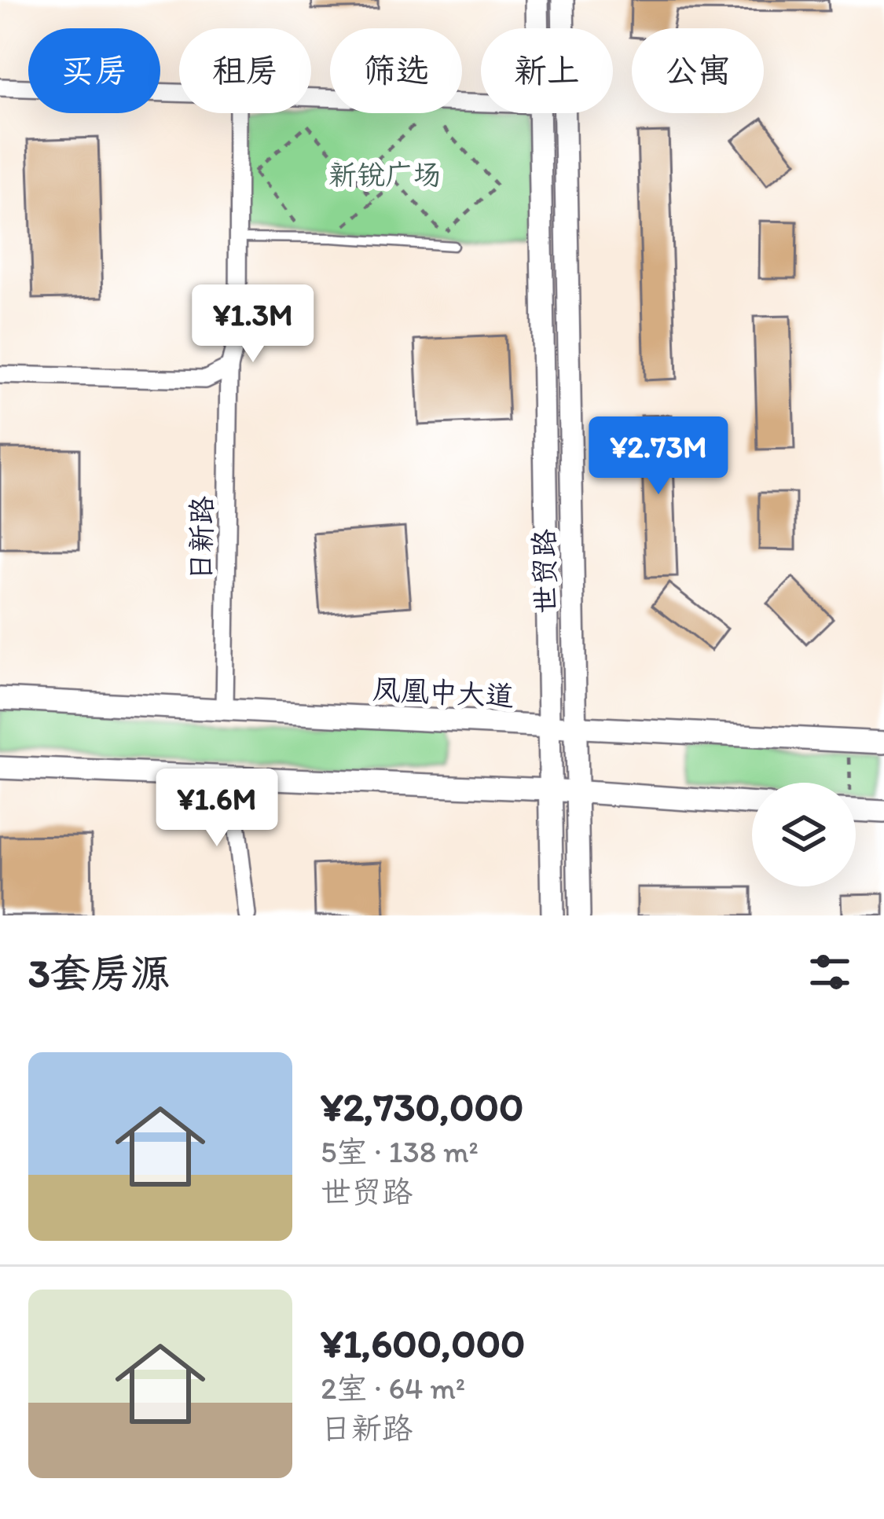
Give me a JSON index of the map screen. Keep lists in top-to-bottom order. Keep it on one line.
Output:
{"streets":{"main road":["世贸路","凤凰中大道"],"street":["日新路"]},"crossings":[["日新路","凤凰中大道"],["世贸路","凤凰中大道"]],"parks":["新锐广场"],"page":{"chip":["买房","租房","筛选","新上","公寓"],"price":["¥1.3M","¥2.73M","¥1.6M"],"heading":"3套房源","list":[{"name":"¥2,730,000","note":"5室 · 138 m² · 世贸路"},{"name":"¥1,600,000","note":"2室 · 64 m² · 日新路"}]}}
